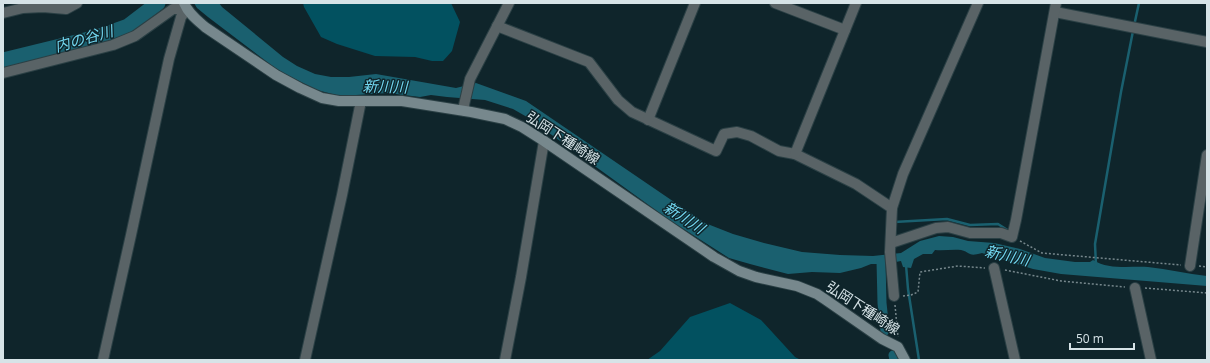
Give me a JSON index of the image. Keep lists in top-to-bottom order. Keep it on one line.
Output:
{"streets":{"main road":["弘岡下種崎線"]},"water":["内の谷川","新川川"],"scale_bar":"50 m"}
